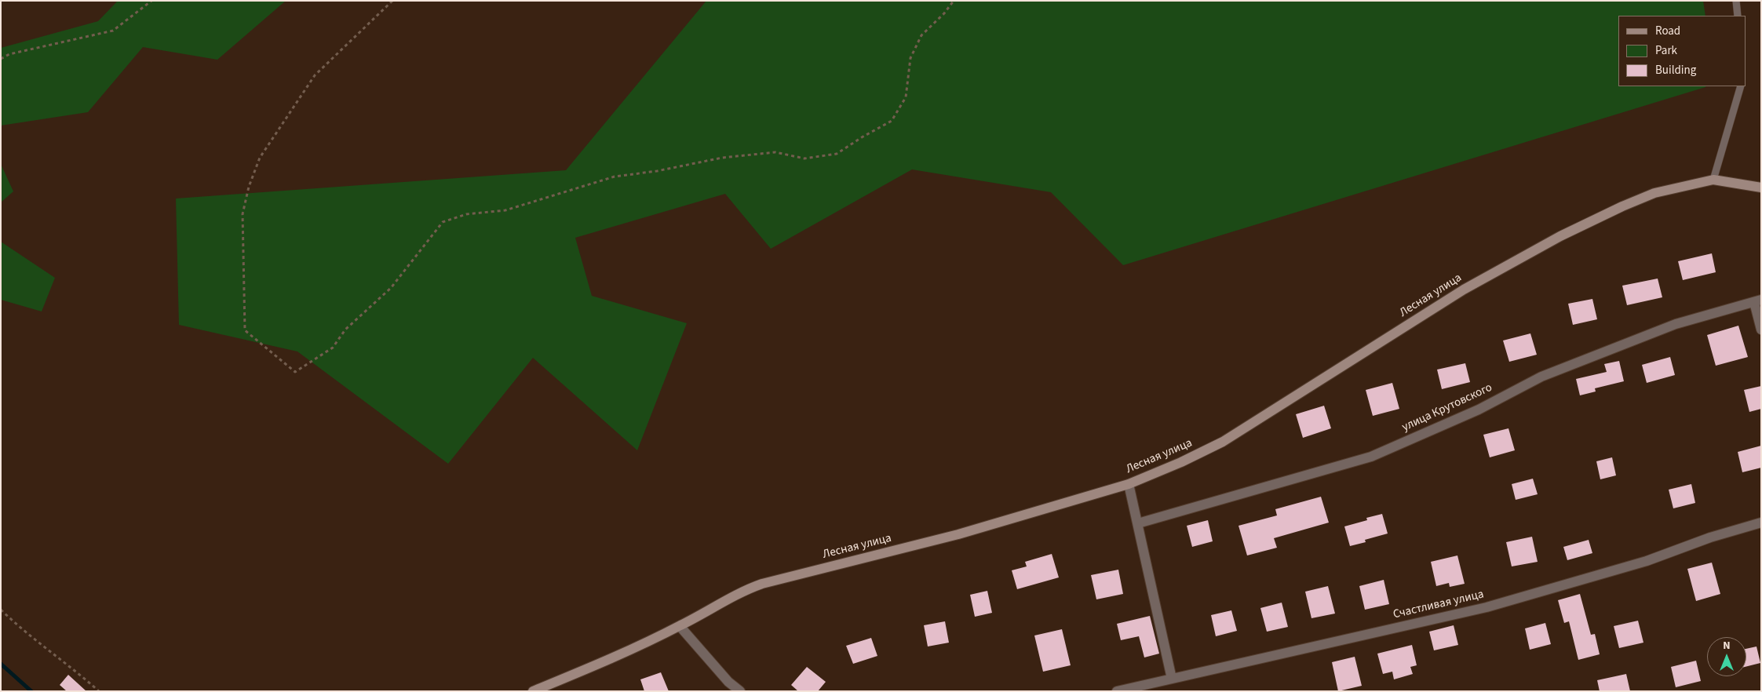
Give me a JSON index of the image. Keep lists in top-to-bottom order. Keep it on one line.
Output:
{"streets":{"main road":["Лесная улица"],"street":["улица Крутовского","Счастливая улица"]},"legend":["Road","Park","Building"],"north":"top"}
